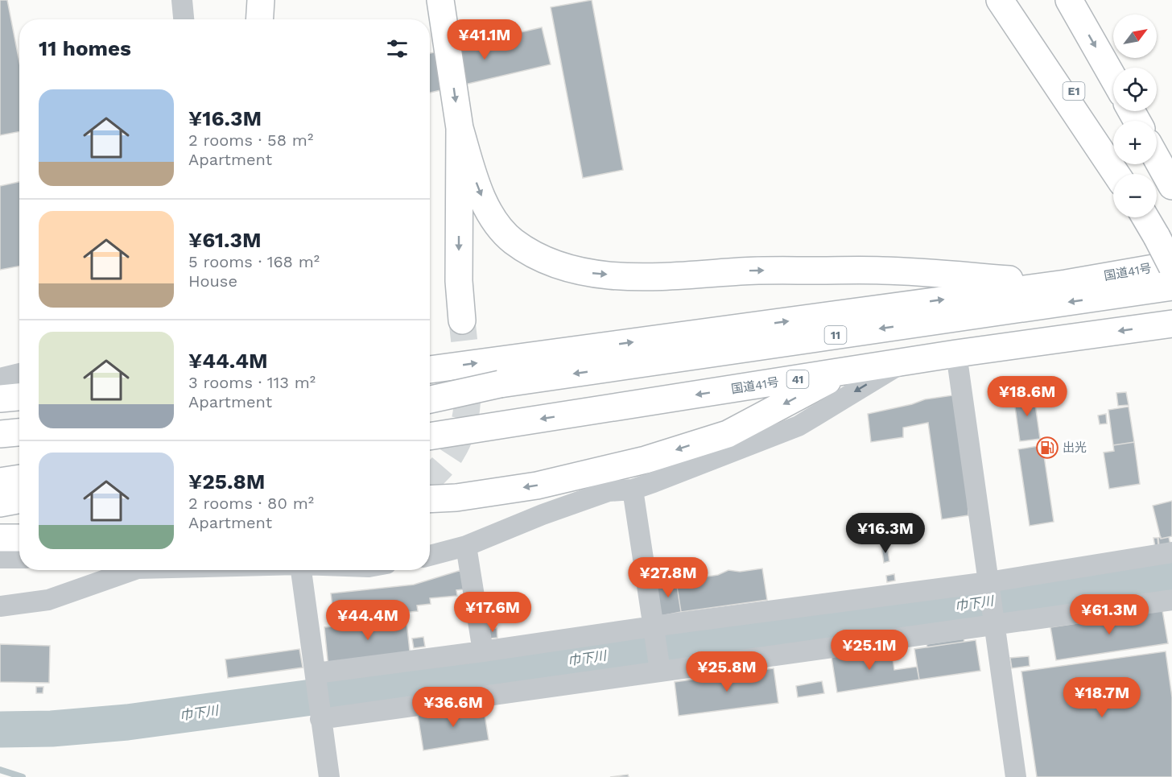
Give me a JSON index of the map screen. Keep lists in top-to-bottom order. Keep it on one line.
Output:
{"streets":{"highway":["E1","国道41号","11","41"]},"water":["巾下川"],"places":{"fuel station":["出光"]},"north":"top right","page":{"map_buttons":["+","−"],"price":["¥41.1M","¥18.6M","¥16.3M","¥27.8M","¥17.6M","¥61.3M","¥44.4M","¥25.1M","¥25.8M","¥18.7M","¥36.6M"],"heading":"11 homes","list":[{"name":"¥16.3M","note":"2 rooms · 58 m² · Apartment"},{"name":"¥61.3M","note":"5 rooms · 168 m² · House"},{"name":"¥44.4M","note":"3 rooms · 113 m² · Apartment"},{"name":"¥25.8M","note":"2 rooms · 80 m² · Apartment"}]}}
